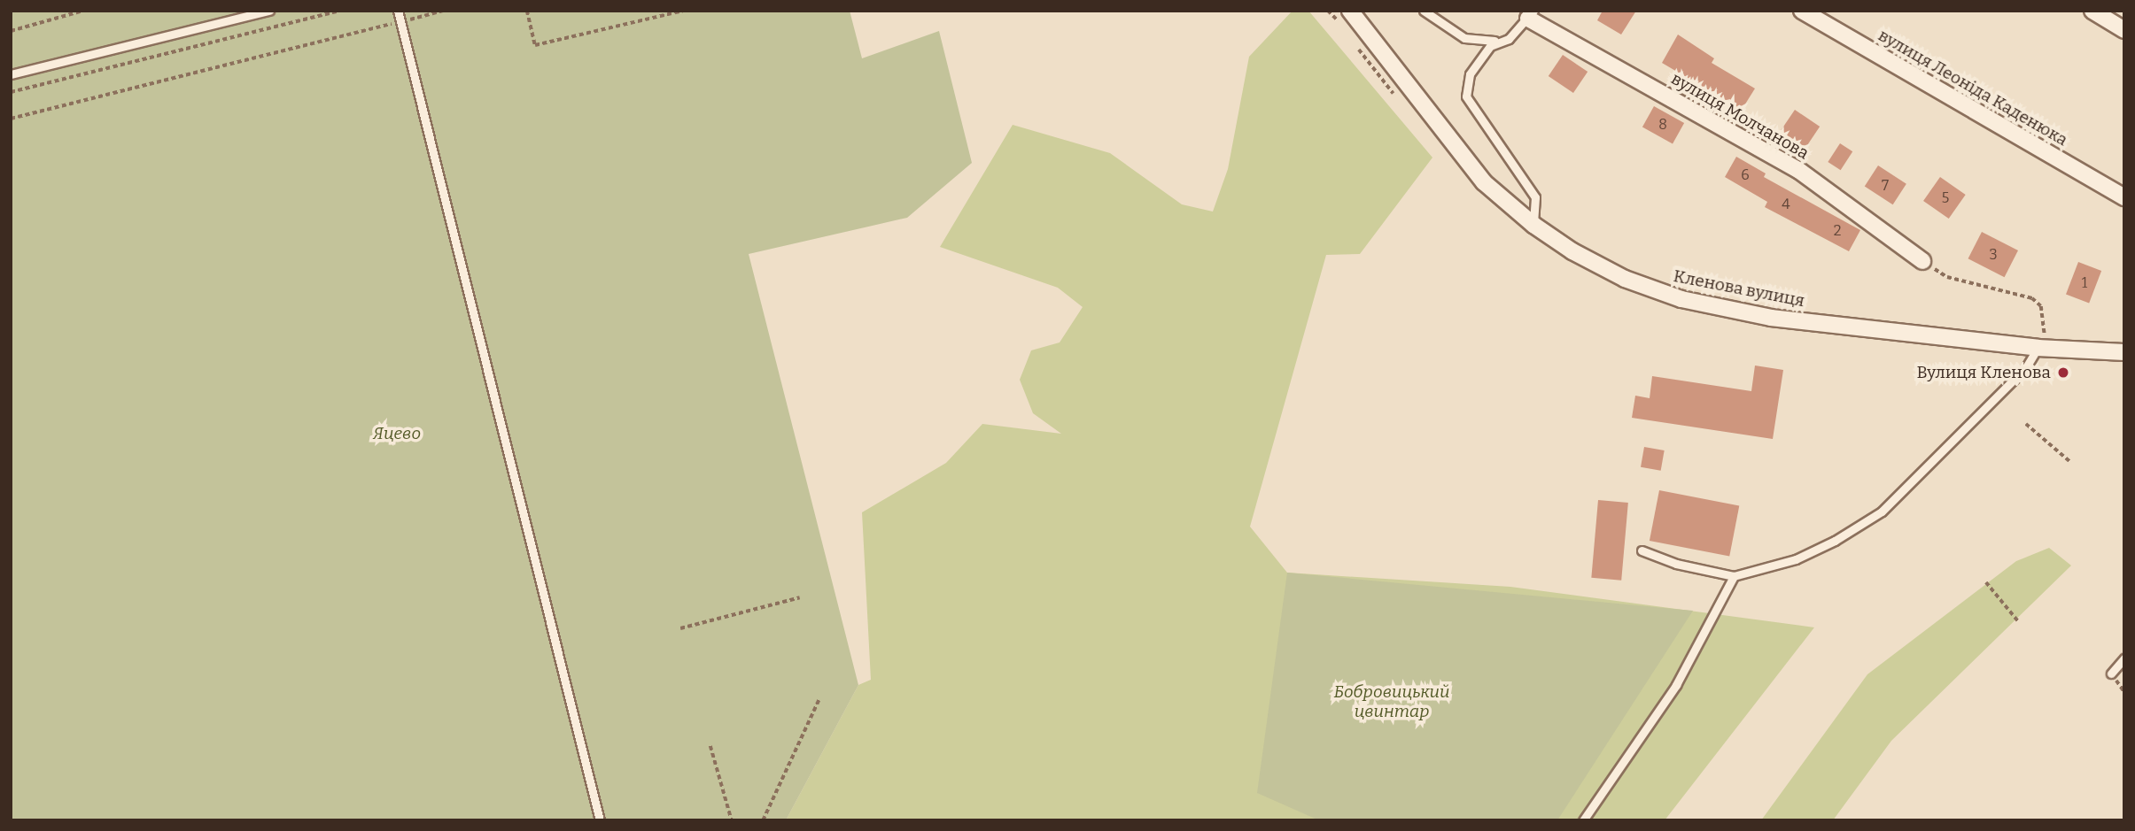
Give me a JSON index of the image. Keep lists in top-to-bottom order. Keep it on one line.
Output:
{"streets":{"street":["вулиця Леоніда Каденюка","вулиця Молчанова","Кленова вулиця"]},"parks":["Яцево","Бобровицький цвинтар"],"places":["Вулиця Кленова"],"house_numbers":["8","6","7","5","4","2","3","1"]}
